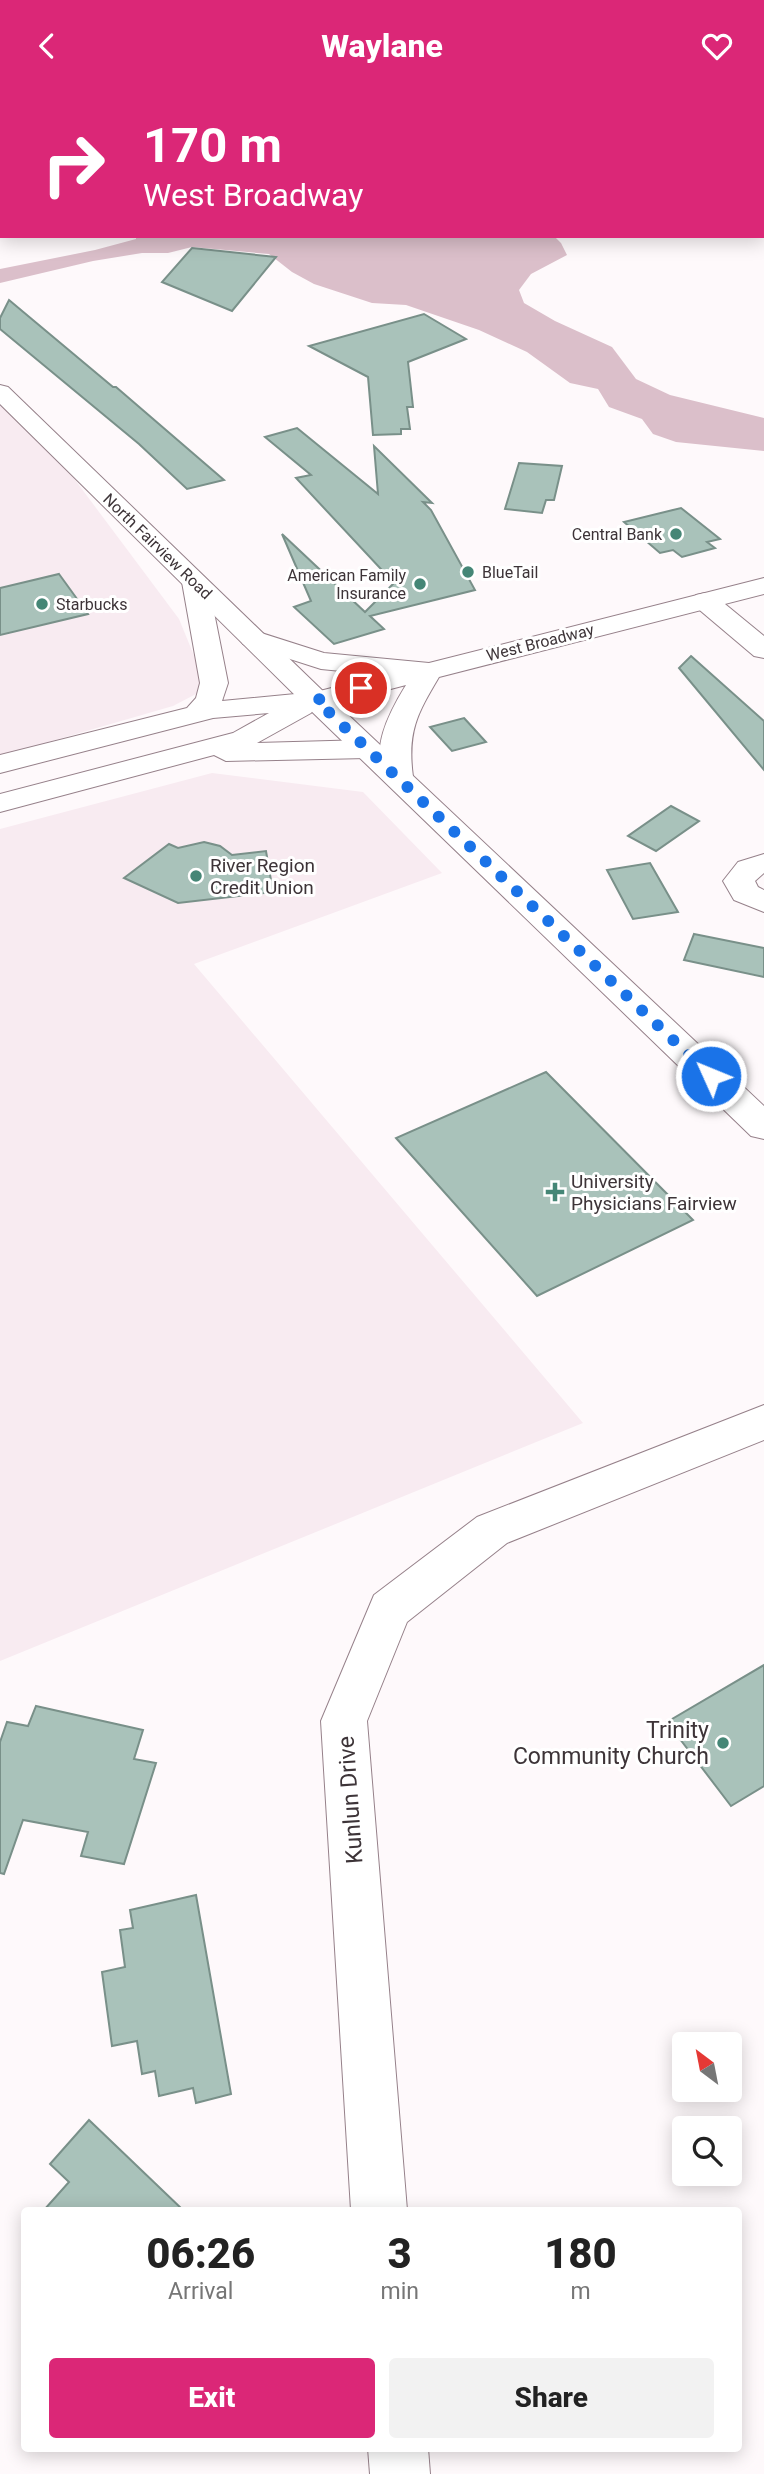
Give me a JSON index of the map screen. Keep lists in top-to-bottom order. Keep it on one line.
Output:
{"streets":{"street":["North Fairview Road","West Broadway","Kunlun Drive"]},"crossings":[["North Fairview Road","West Broadway"]],"places":{"other":["Central Bank","BlueTail","American Family Insurance","Starbucks","River Region Credit Union","Trinity Community Church"],"health":["University Physicians Fairview"]},"north":"top left","page":{"header":"Waylane","turn":["170 m","West Broadway"],"eta":["06:26","Arrival","3","min","180","m"],"buttons":["Exit","Share"]}}
